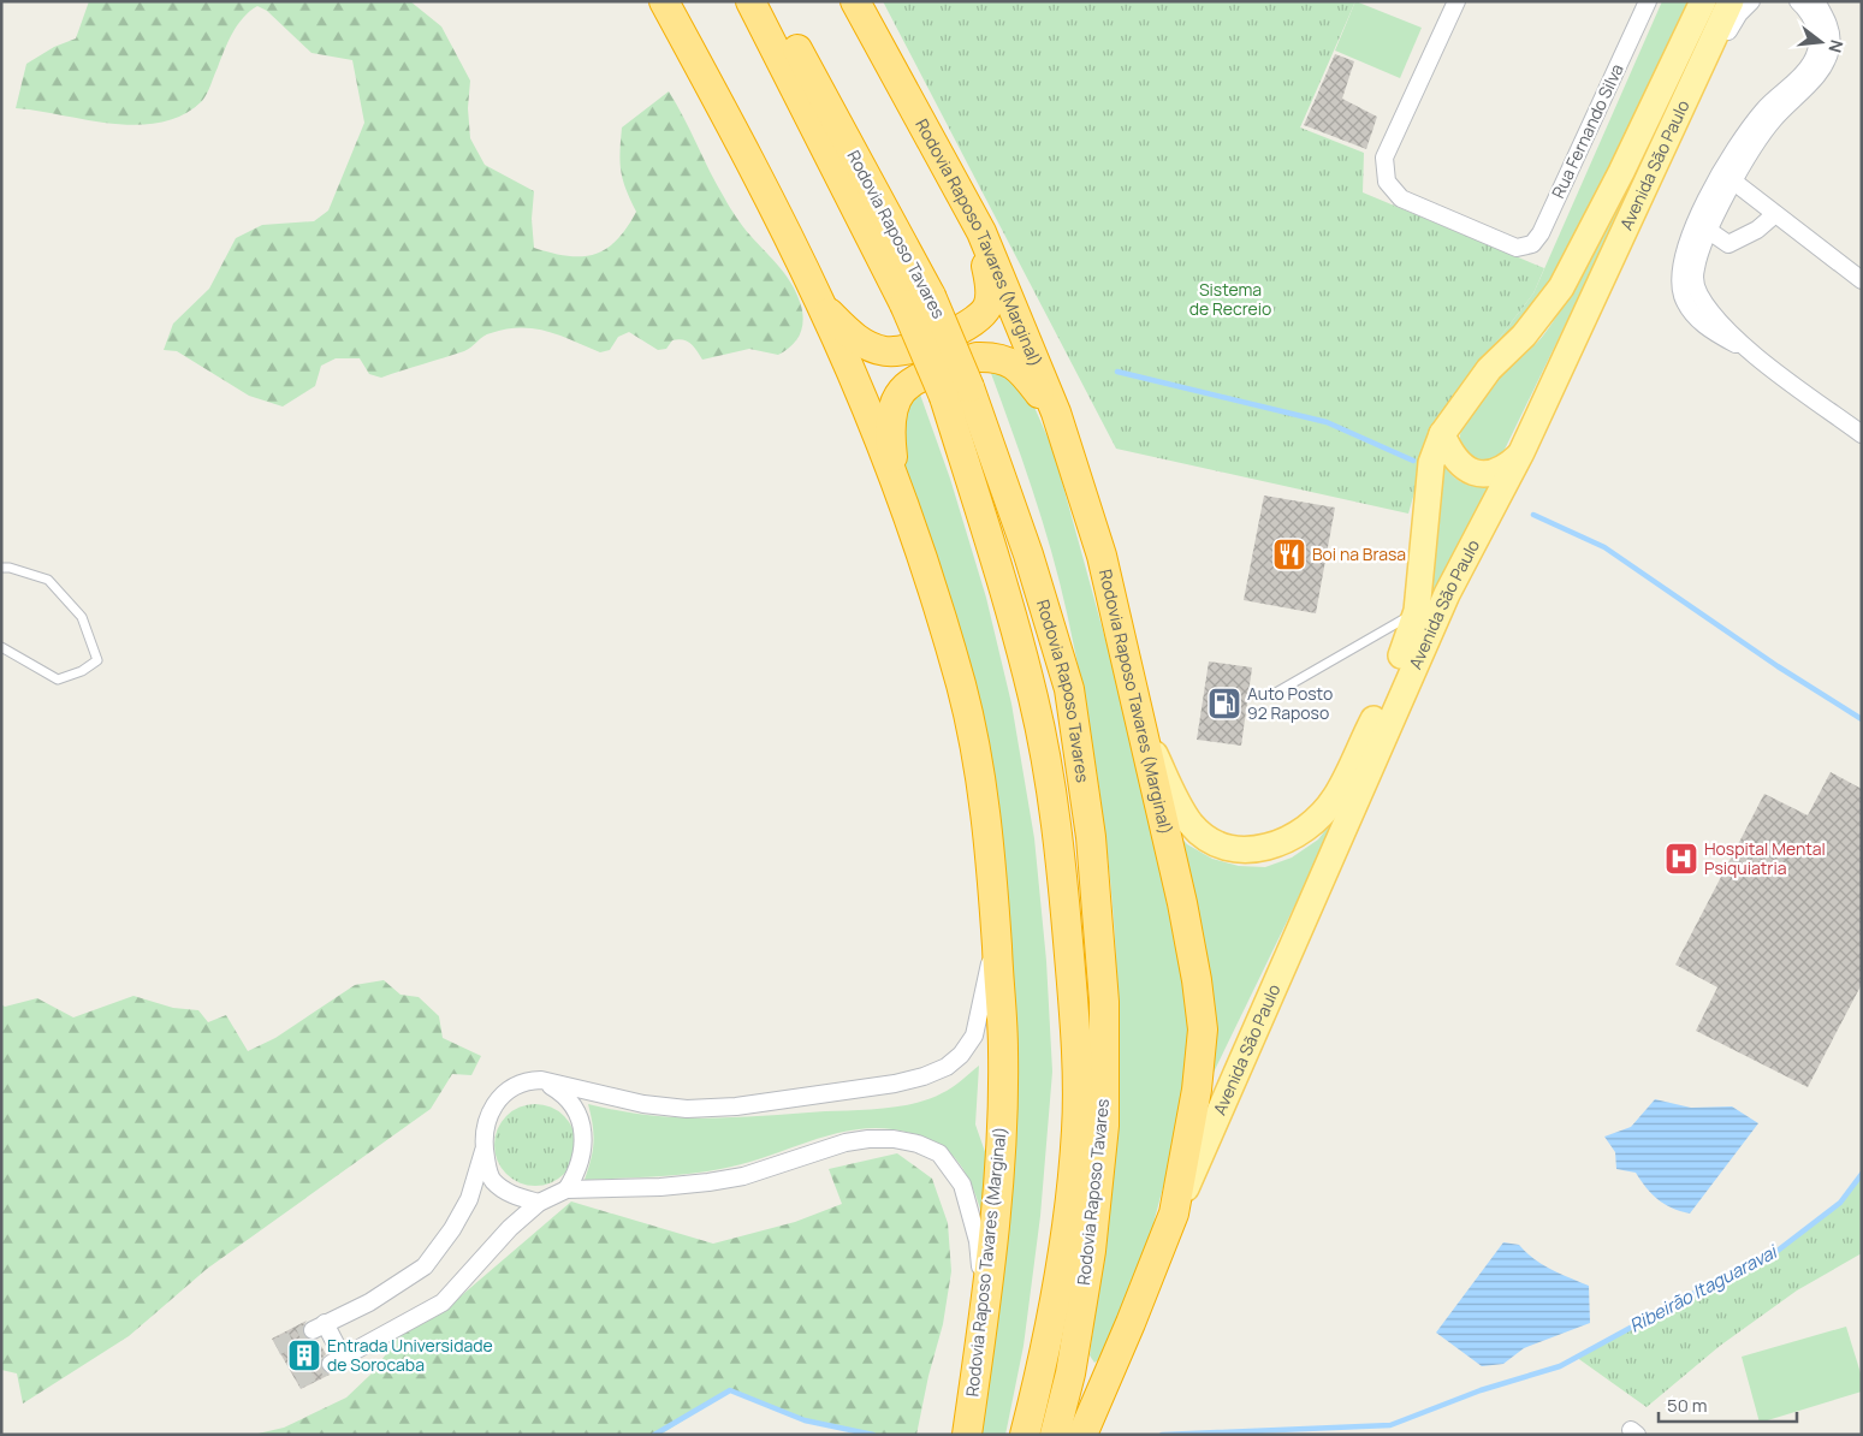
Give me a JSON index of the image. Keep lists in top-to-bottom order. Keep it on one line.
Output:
{"streets":{"highway":["Rodovia Raposo Tavares","Rodovia Raposo Tavares (Marginal)"],"main road":["Avenida São Paulo"],"street":["Rua Fernando Silva"]},"crossings":[["Avenida São Paulo","Rodovia Raposo Tavares (Marginal)"]],"water":["Ribeirão Itaguaravai"],"parks":["Sistema de Recreio"],"places":{"restaurant":["Boi na Brasa"],"fuel station":["Auto Posto 92 Raposo"],"hospital":["Hospital Mental Psiquiatria"],"building":["Entrada Universidade de Sorocaba"]},"scale_bar":"50 m","north":"right"}
